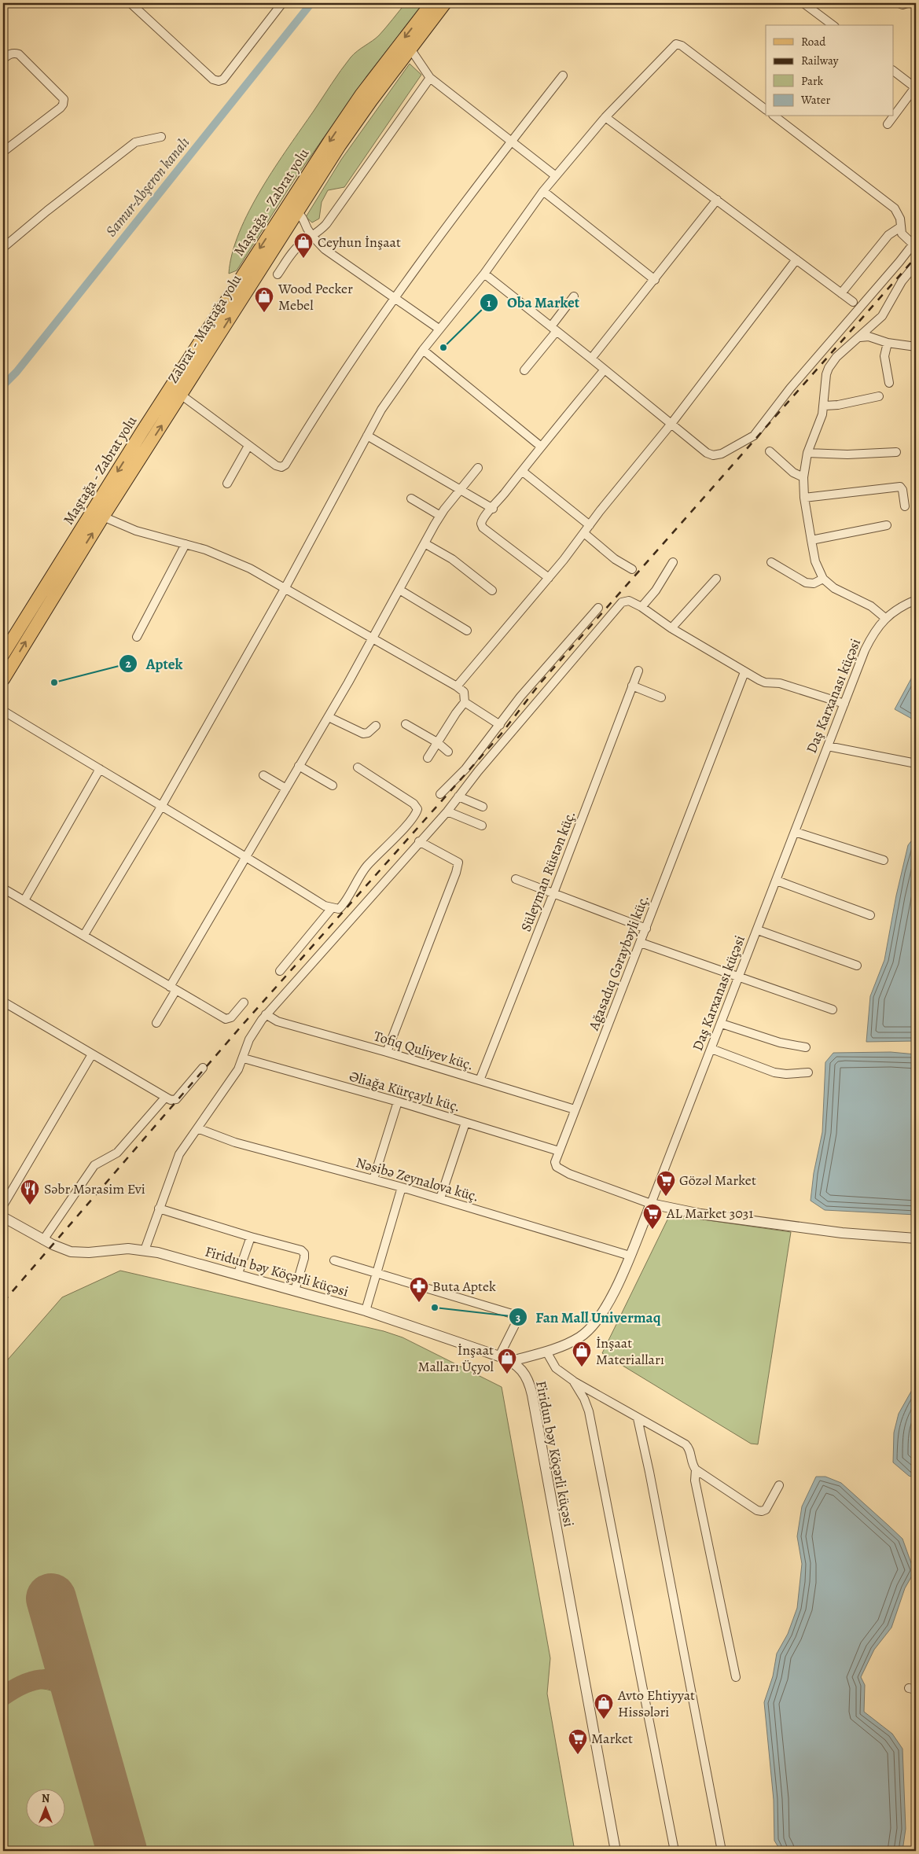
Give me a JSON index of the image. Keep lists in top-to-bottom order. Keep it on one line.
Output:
{"streets":{"main road":["Maştağa - Zabrat yolu","Zabrat - Maştağa yolu"],"street":["Daş Karxanası küçəsi","Süleyman Rüstən küç.","Ağasadıq Gəraybəyli küç.","Tofiq Quliyev küç.","Əliağa Kürçaylı küç.","Nəsibə Zeynalova küç.","Firidun bəy Köçərli küçəsi"]},"crossings":[["Daş Karxanası küçəsi","Ağasadıq Gəraybəyli küç."],["Daş Karxanası küçəsi","Nəsibə Zeynalova küç."],["Daş Karxanası küçəsi","Firidun bəy Köçərli küçəsi"],["Süleyman Rüstən küç.","Tofiq Quliyev küç."],["Ağasadıq Gəraybəyli küç.","Tofiq Quliyev küç."],["Ağasadıq Gəraybəyli küç.","Əliağa Kürçaylı küç."]],"one_way":["Maştağa - Zabrat yolu","Zabrat - Maştağa yolu"],"water":["Samur-Abşeron kanalı"],"places":{"shop":["Ceyhun İnşaat","Wood Pecker Mebel","İnşaat Materialları","İnşaat Malları Üçyol","Avto Ehtiyyat Hissələri"],"other":["Oba Market","Aptek","Fan Mall Univermaq"],"supermarket":["Gözəl Market","AL Market 3031","Market"],"restaurant":["Səbr Mərasim Evi"],"pharmacy":["Buta Aptek"]},"legend":["Road","Railway","Park","Water"],"north":"top"}
